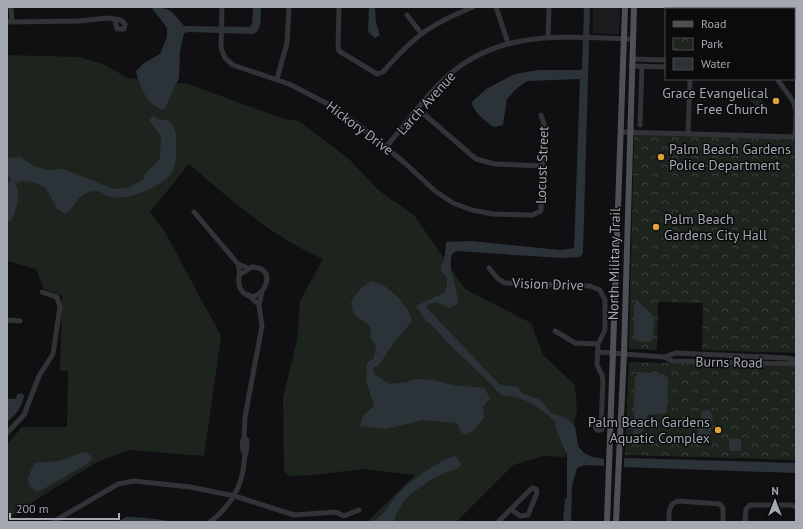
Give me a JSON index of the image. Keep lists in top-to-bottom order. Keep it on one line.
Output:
{"streets":{"main road":["North Military Trail"],"street":["Larch Avenue","Hickory Drive","Locust Street","Vision Drive","Burns Road"]},"crossings":[["Larch Avenue","Hickory Drive"],["Larch Avenue","North Military Trail"],["Hickory Drive","Locust Street"],["North Military Trail","Burns Road"]],"places":["Grace Evangelical Free Church","Palm Beach Gardens Police Department","Palm Beach Gardens City Hall","Palm Beach Gardens Aquatic Complex"],"legend":["Road","Park","Water"],"scale_bar":"200 m","north":"top"}
